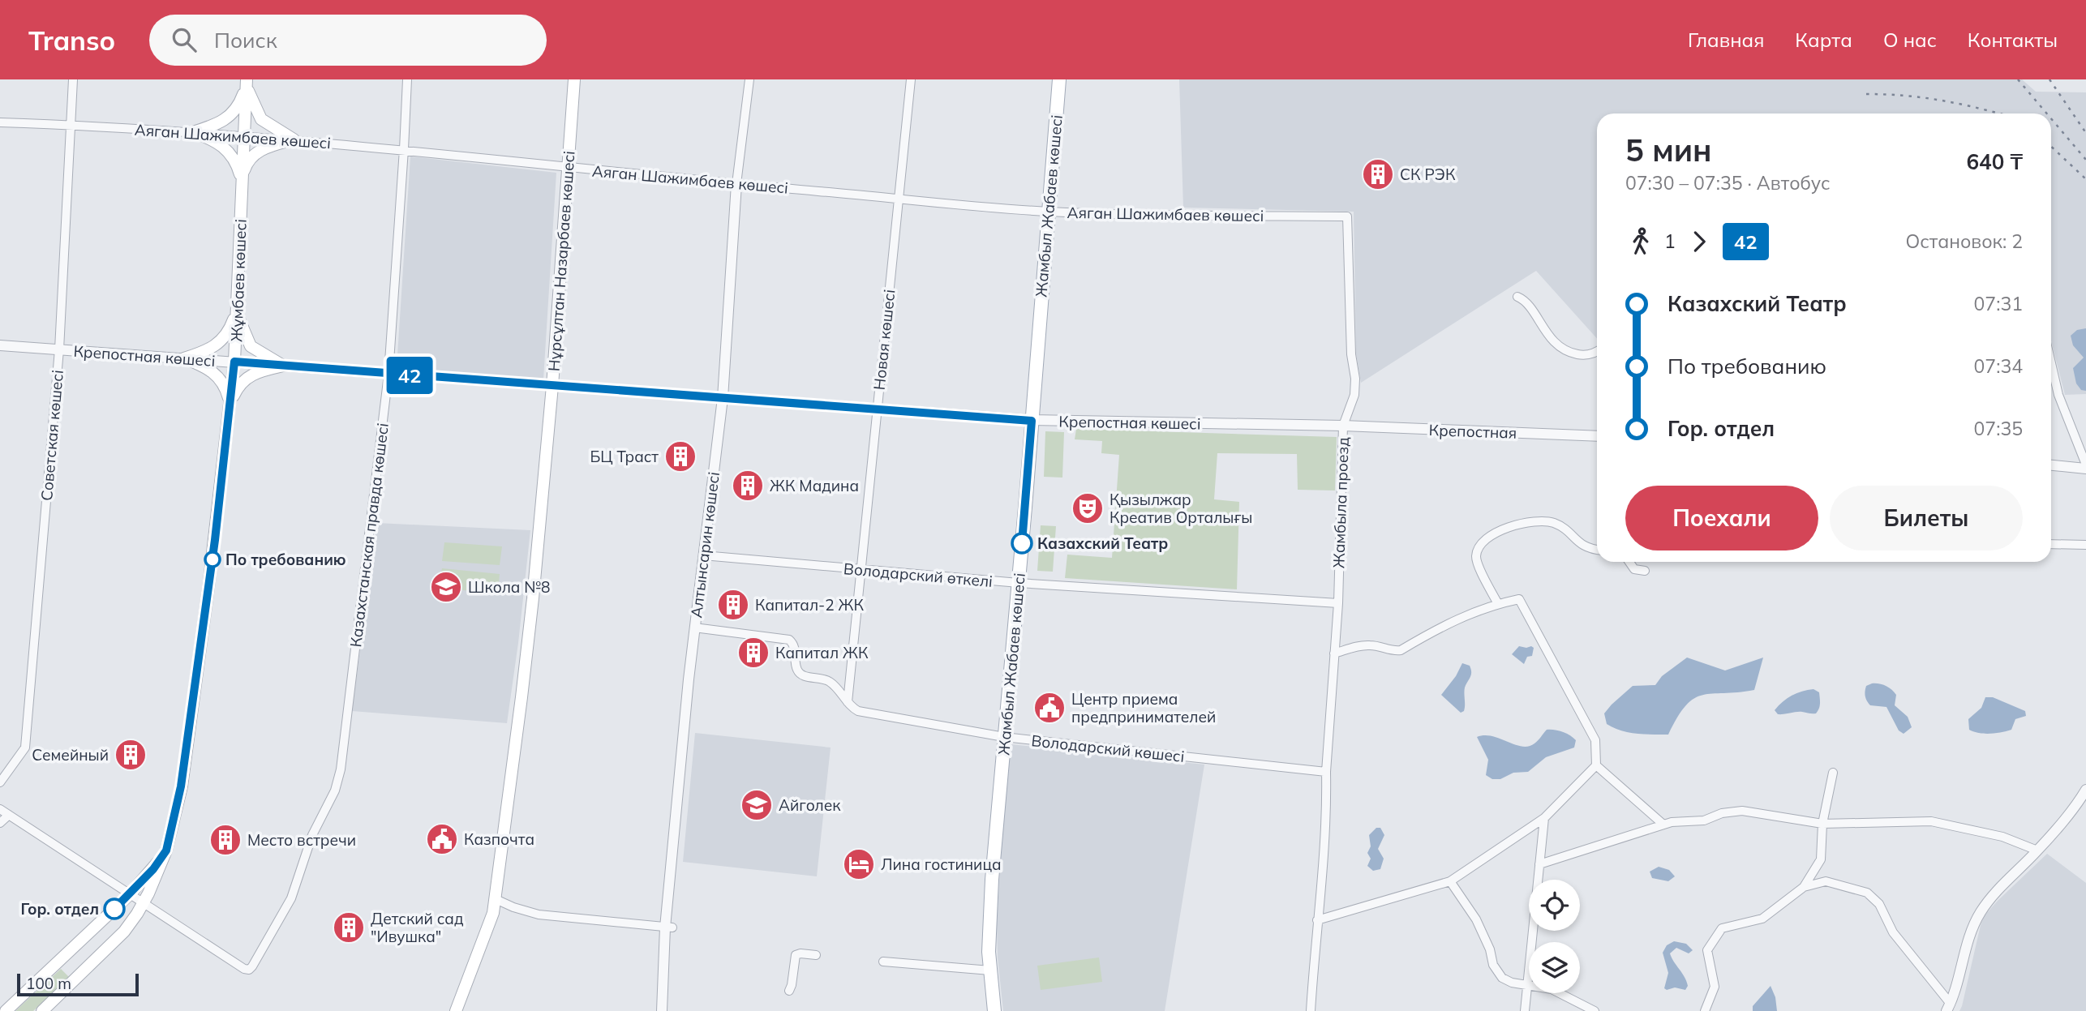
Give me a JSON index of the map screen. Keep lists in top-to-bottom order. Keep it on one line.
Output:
{"streets":{"main road":["Жамбыл Жабаев көшесі","Нұрсұлтан Назарбаев көшесі","Жұмбаев көшесі"],"street":["Аяган Шажимбаев көшесі","Новая көшесі","Крепостная көшесі","Крепостная","Советская көшесі","Жамбыла проезд","Казахстанская правда көшесі","Алтынсарин көшесі","Володарский өткелі","Володарский көшесі"]},"crossings":[["Аяган Шажимбаев көшесі","Жамбыл Жабаев көшесі"],["Аяган Шажимбаев көшесі","Нұрсұлтан Назарбаев көшесі"],["Аяган Шажимбаев көшесі","Жұмбаев көшесі"],["Аяган Шажимбаев көшесі","Новая көшесі"],["Аяган Шажимбаев көшесі","Советская көшесі"],["Аяган Шажимбаев көшесі","Жамбыла проезд"],["Аяган Шажимбаев көшесі","Казахстанская правда көшесі"],["Аяган Шажимбаев көшесі","Алтынсарин көшесі"],["Жамбыл Жабаев көшесі","Крепостная көшесі"],["Жамбыл Жабаев көшесі","Володарский өткелі"],["Жамбыл Жабаев көшесі","Володарский көшесі"],["Нұрсұлтан Назарбаев көшесі","Крепостная көшесі"],["Жұмбаев көшесі","Крепостная көшесі"],["Жұмбаев көшесі","Казахстанская правда көшесі"],["Новая көшесі","Крепостная көшесі"],["Новая көшесі","Володарский өткелі"],["Новая көшесі","Володарский көшесі"],["Крепостная көшесі","Крепостная"],["Крепостная көшесі","Советская көшесі"],["Крепостная көшесі","Жамбыла проезд"],["Крепостная көшесі","Казахстанская правда көшесі"],["Крепостная көшесі","Алтынсарин көшесі"],["Крепостная","Жамбыла проезд"],["Жамбыла проезд","Володарский өткелі"],["Жамбыла проезд","Володарский көшесі"],["Алтынсарин көшесі","Володарский өткелі"],["Алтынсарин көшесі","Володарский көшесі"]],"places":{"building":["СК РЭК","БЦ Траст","ЖК Мадина","Капитал-2 ЖК","Капитал ЖК","Семейный","Место встречи","Детский сад \"Ивушка\""],"theatre":["Қызылжар Креатив Орталығы"],"other":["Казахский Театр","По требованию","Гор. отдел"],"school or university":["Школа №8","Айголек"],"public building":["Центр приема предпринимателей","Казпочта"],"hotel":["Лина гостиница"]},"lines":["bus line 42"],"scale_bar":"100 m","page":{"header":"Transo","search":"Поиск","nav":["Главная","Карта","О нас","Контакты"],"on_map":"42","heading":["5 мин","07:30 – 07:35 · Автобус","640 ₸"],"legs":["1","42","Остановок: 2"],"list":[{"name":"Казахский Театр","value":"07:31"},{"name":"По требованию","value":"07:34"},{"name":"Гор. отдел","value":"07:35"}],"buttons":["Поехали","Билеты"],"scale":"100 m"}}
